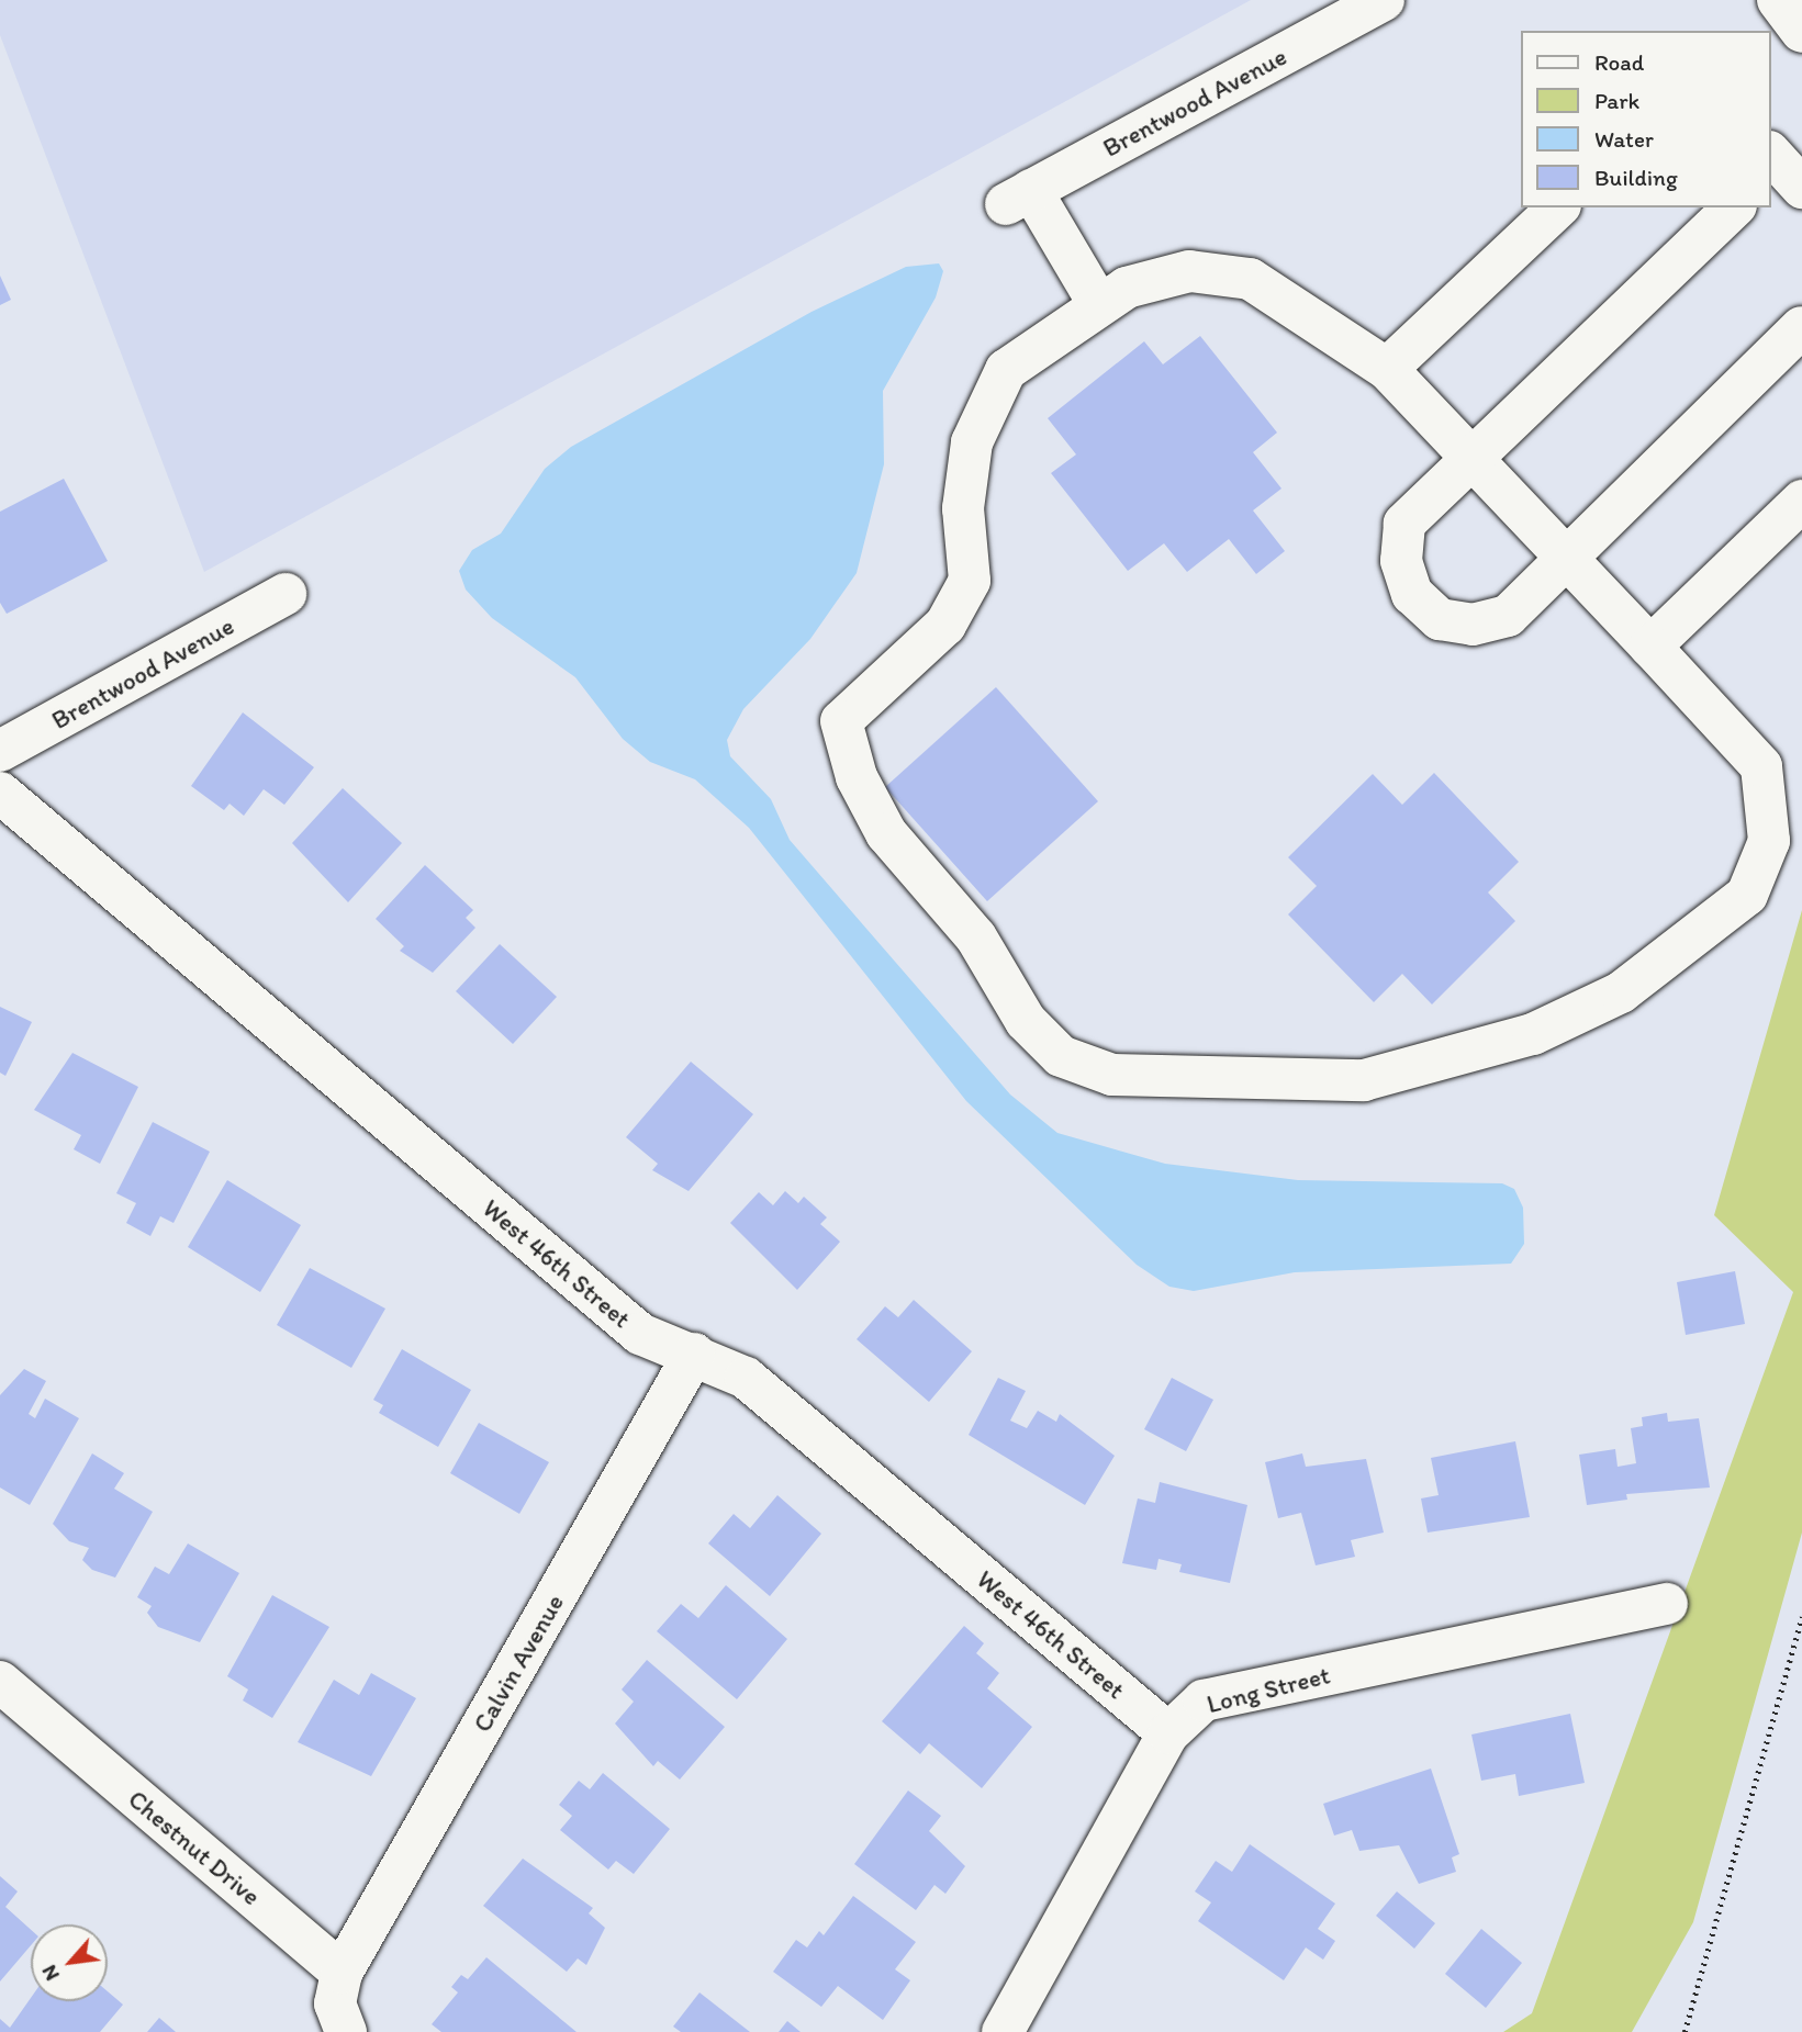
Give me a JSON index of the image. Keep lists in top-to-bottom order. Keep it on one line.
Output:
{"streets":{"street":["Brentwood Avenue","West 46th Street","Calvin Avenue","Long Street","Chestnut Drive"]},"crossings":[["West 46th Street","Calvin Avenue"],["West 46th Street","Long Street"],["Calvin Avenue","Chestnut Drive"]],"legend":["Road","Park","Water","Building"],"north":"bottom left"}
